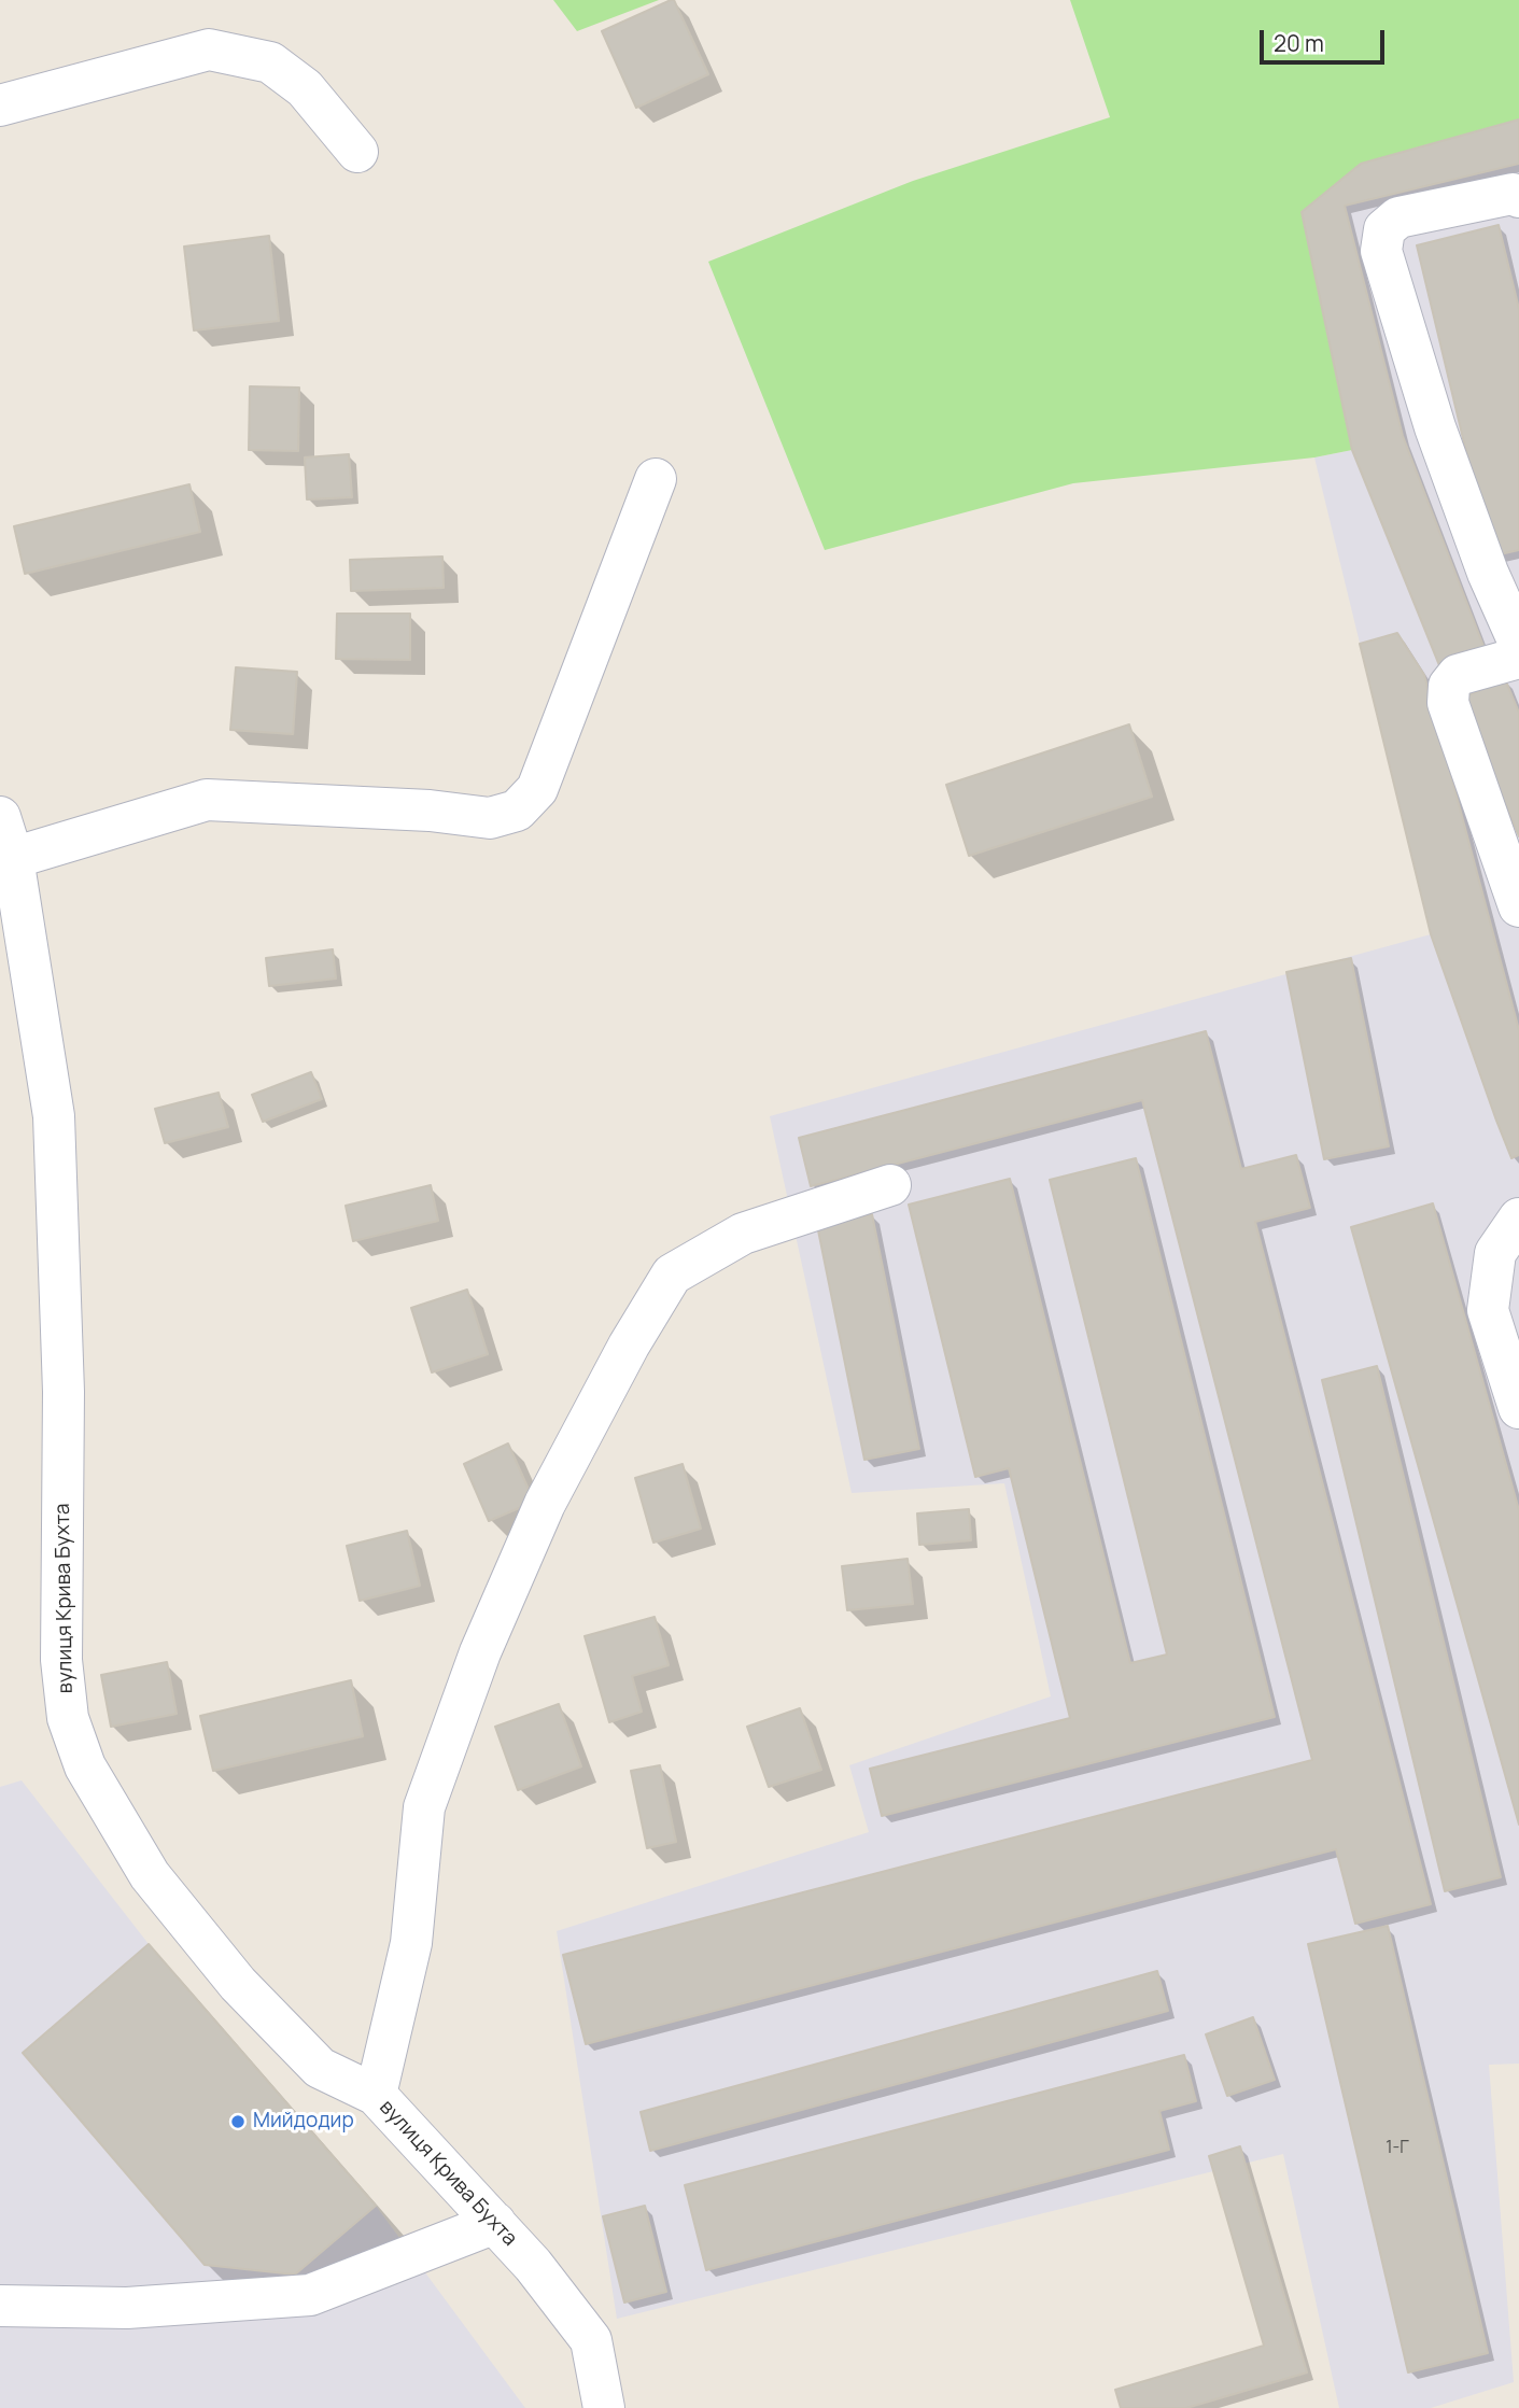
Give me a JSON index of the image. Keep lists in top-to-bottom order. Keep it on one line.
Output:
{"streets":{"street":["вулиця Крива Бухта"]},"places":["Мийдодир"],"house_numbers":["1-Г"],"scale_bar":"20 m"}
